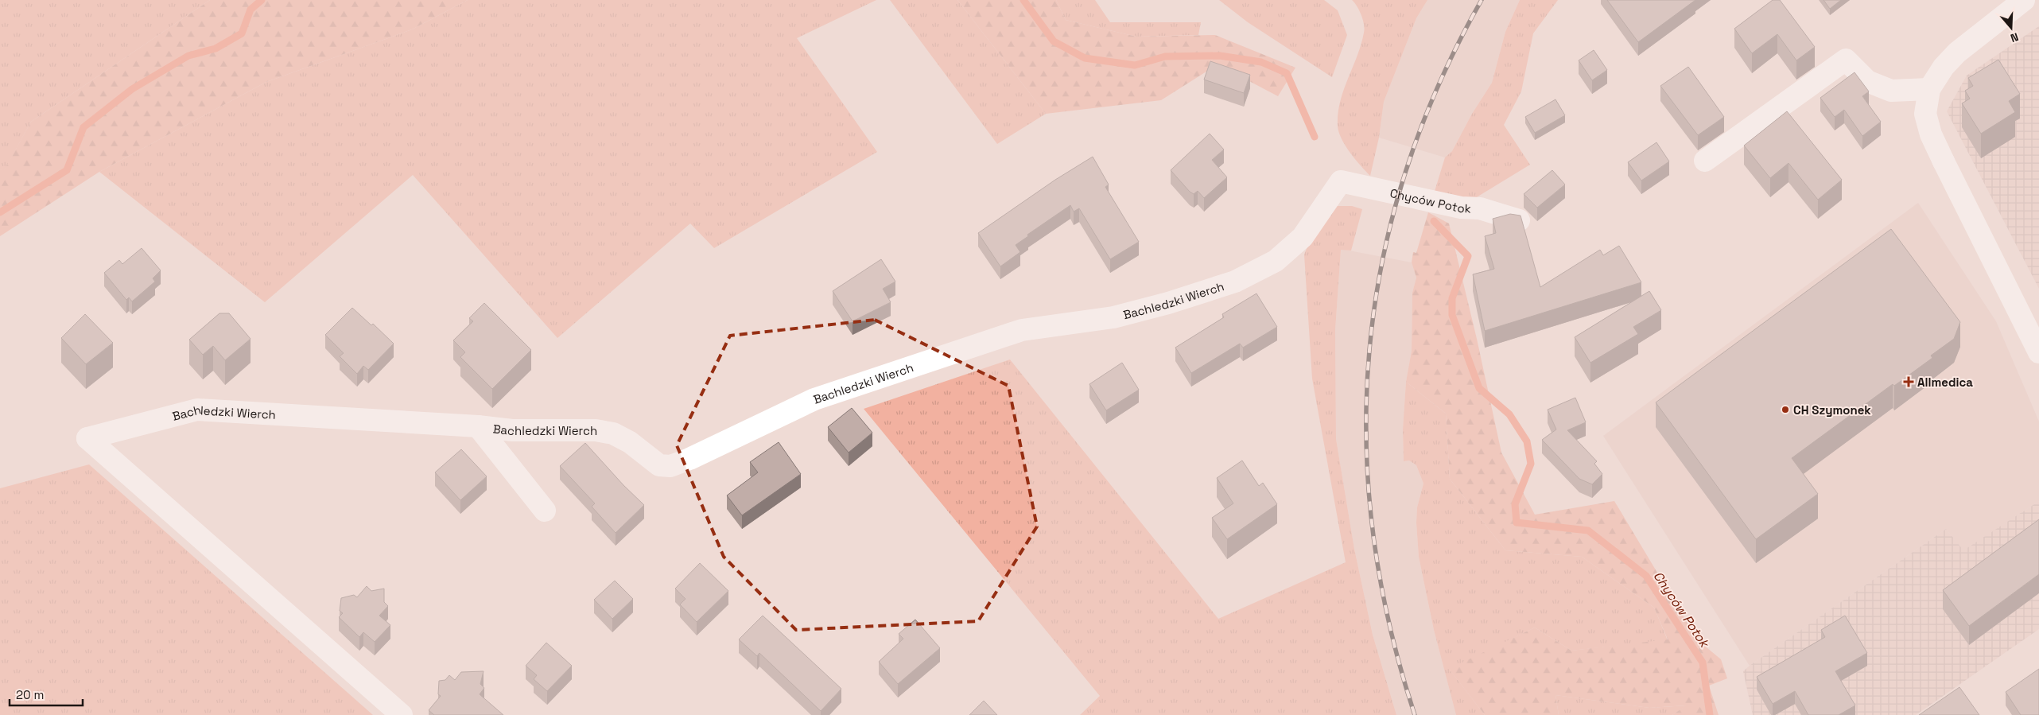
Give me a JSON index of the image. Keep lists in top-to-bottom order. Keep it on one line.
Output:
{"streets":{"street":["Chyców Potok","Bachledzki Wierch"]},"crossings":[["Chyców Potok","Bachledzki Wierch"]],"water":["Chyców Potok"],"places":{"health":["Allmedica"],"other":["CH Szymonek"]},"scale_bar":"20 m","north":"bottom"}
